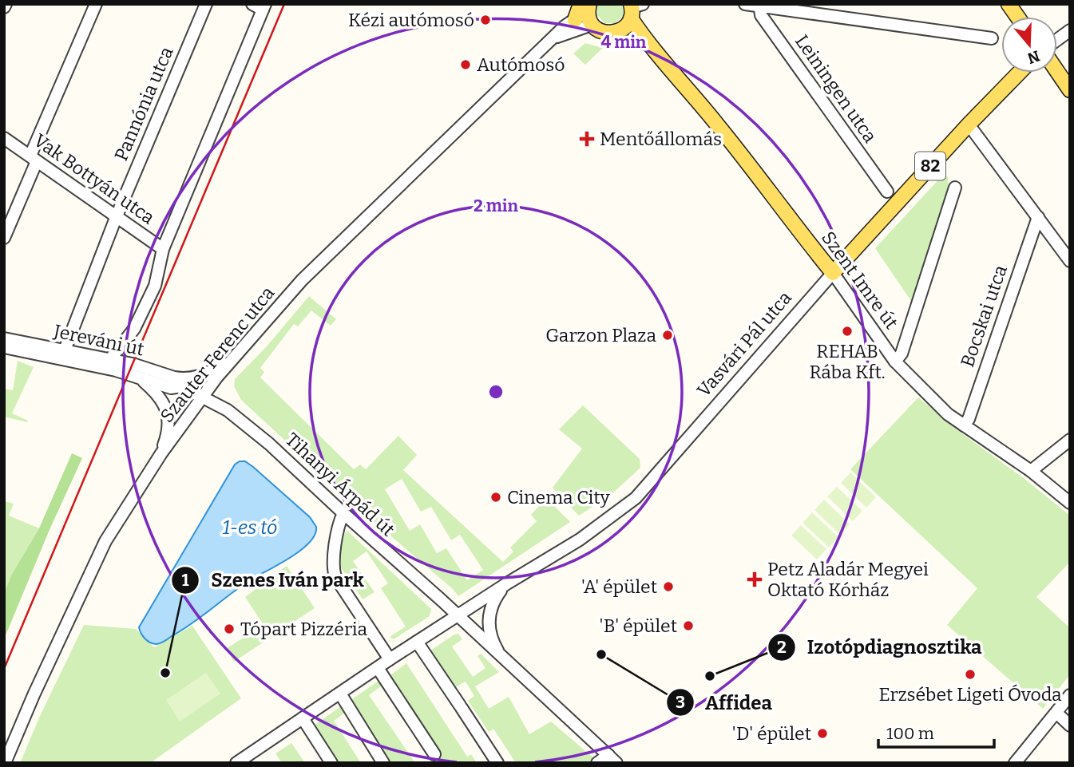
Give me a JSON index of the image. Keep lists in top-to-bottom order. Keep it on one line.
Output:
{"streets":{"main road":["82","Szent Imre út","Vasvári Pál utca"],"street":["Leiningen utca","Pannónia utca","Vak Bottyán utca","Bocskai utca","Jereváni út","Szauter Ferenc utca","Tihanyi Árpád út"]},"crossings":[["Pannónia utca","Vak Bottyán utca"],["Pannónia utca","Jereváni út"],["Szent Imre út","Bocskai utca"],["Szent Imre út","Vasvári Pál utca"],["Szent Imre út","Szauter Ferenc utca"],["Jereváni út","Tihanyi Árpád út"],["Vasvári Pál utca","Tihanyi Árpád út"],["Szauter Ferenc utca","Tihanyi Árpád út"]],"water":["1-es tó"],"places":{"other":["Kézi autómosó","Autómosó","REHAB Rába Kft.","Garzon Plaza","Cinema City","'A' épület","'B' épület","Tópart Pizzéria","Affidea","Szenes Iván park","Erzsébet Ligeti Óvoda","Izotópdiagnosztika","'D' épület"],"health":["Mentőállomás","Petz Aladár Megyei Oktató Kórház"]},"scale_bar":"100 m","north":"bottom","rings":["4 min","2 min"]}
